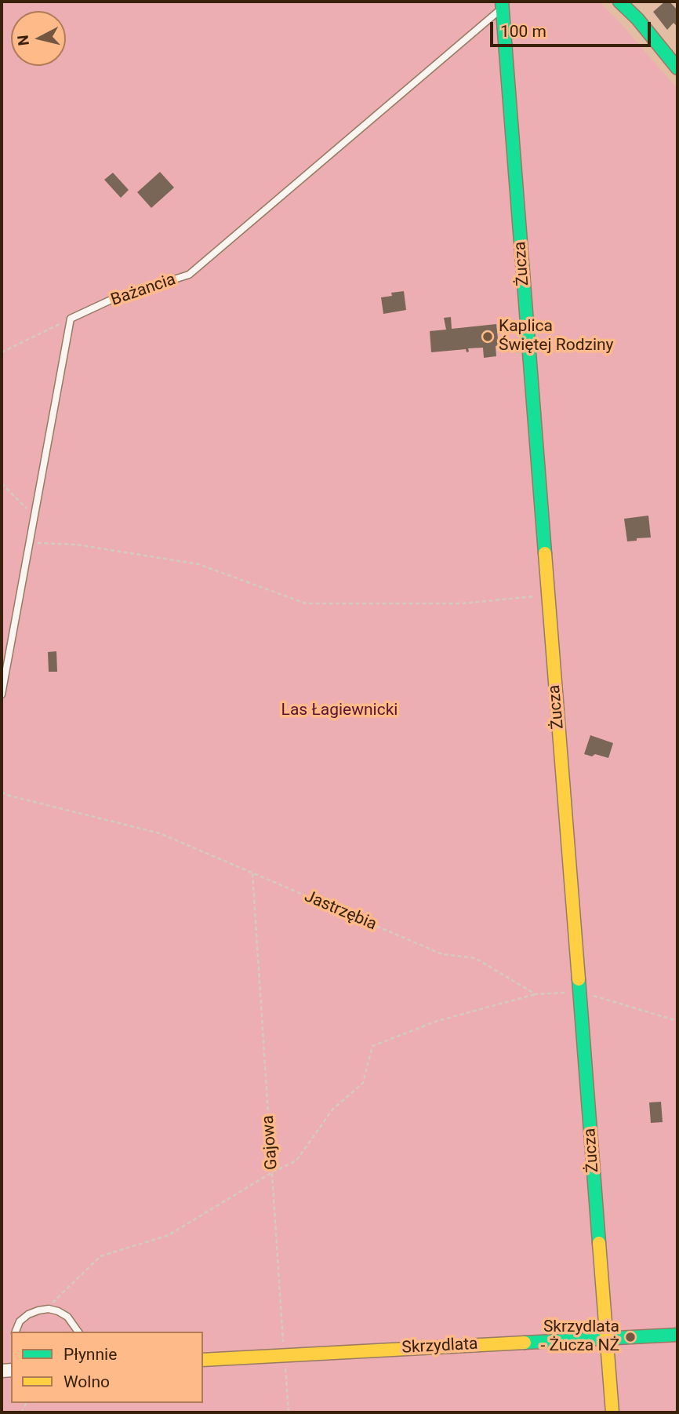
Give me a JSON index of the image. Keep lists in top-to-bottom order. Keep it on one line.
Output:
{"streets":{"street":["Żucza","Skrzydlata"],"lane":["Bażancia"],"path":["Jastrzębia","Gajowa"]},"crossings":[["Żucza","Bażancia"],["Żucza","Skrzydlata"],["Jastrzębia","Gajowa"],["Gajowa","Skrzydlata"]],"parks":["Las Łagiewnicki"],"places":["Kaplica Świętej Rodziny","Skrzydlata - Żucza NŻ"],"legend":["Płynnie","Wolno"],"scale_bar":"100 m","north":"left"}
